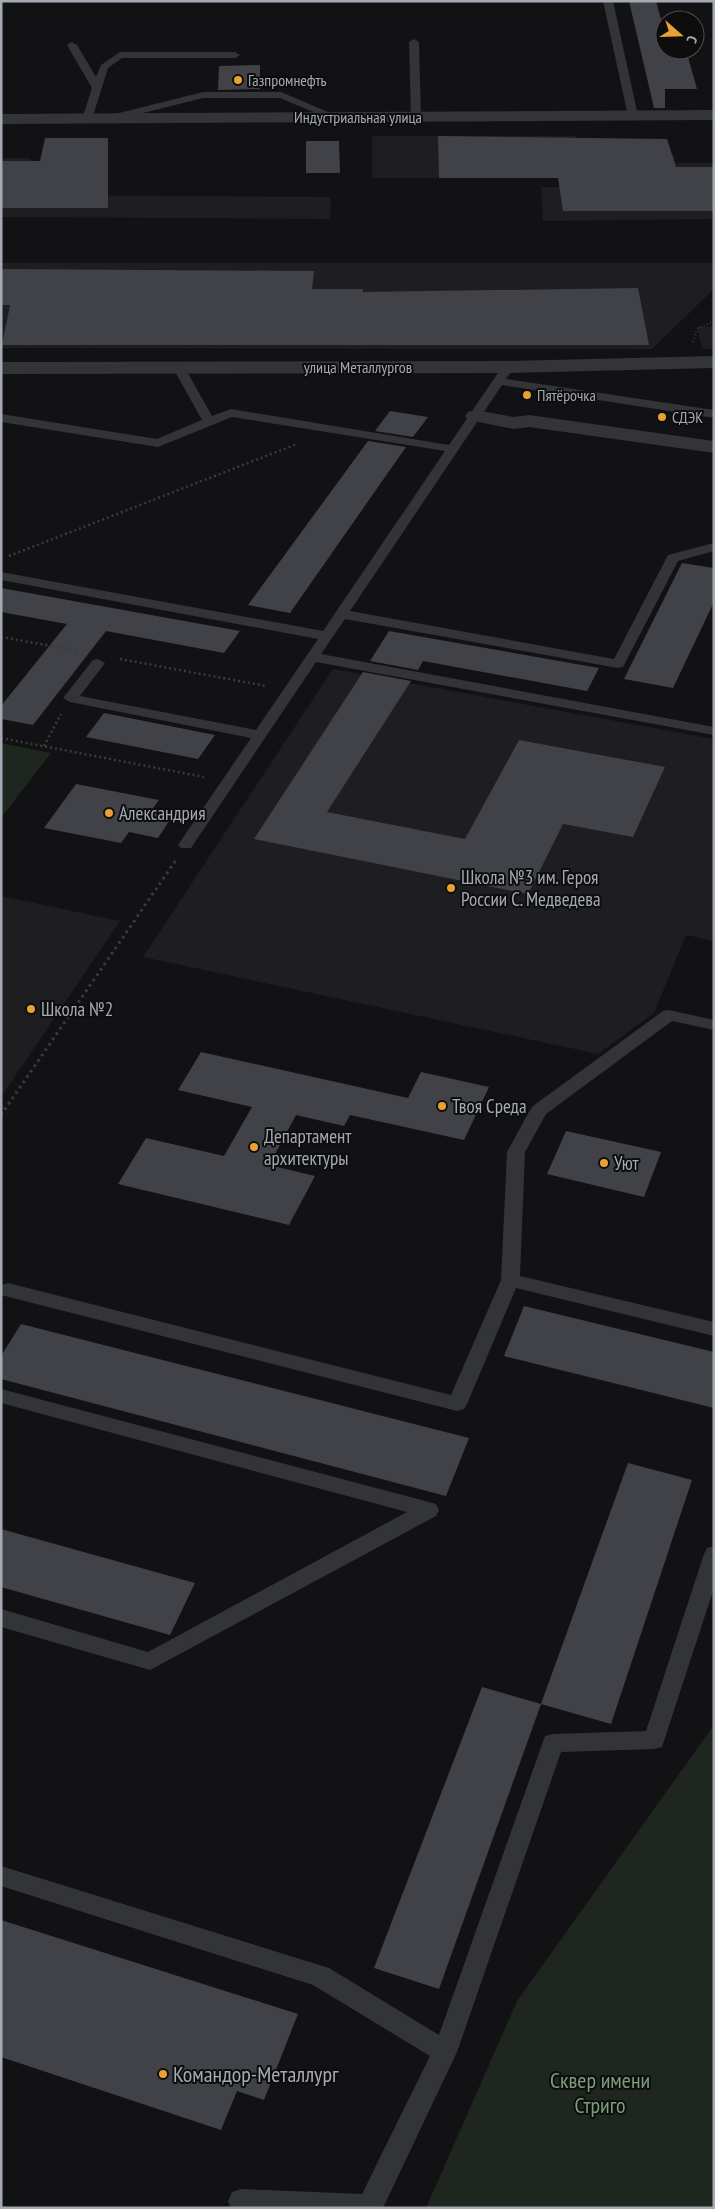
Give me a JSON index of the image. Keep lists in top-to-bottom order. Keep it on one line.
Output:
{"streets":{"street":["Индустриальная улица","улица Металлургов"]},"parks":["Сквер имени Стриго"],"places":["Газпромнефть","Пятёрочка","СДЭК","Александрия","Школа №3 им. Героя России С. Медведева","Школа №2","Твоя Среда","Департамент архитектуры","Уют","Командор-Металлург"],"north":"right"}
